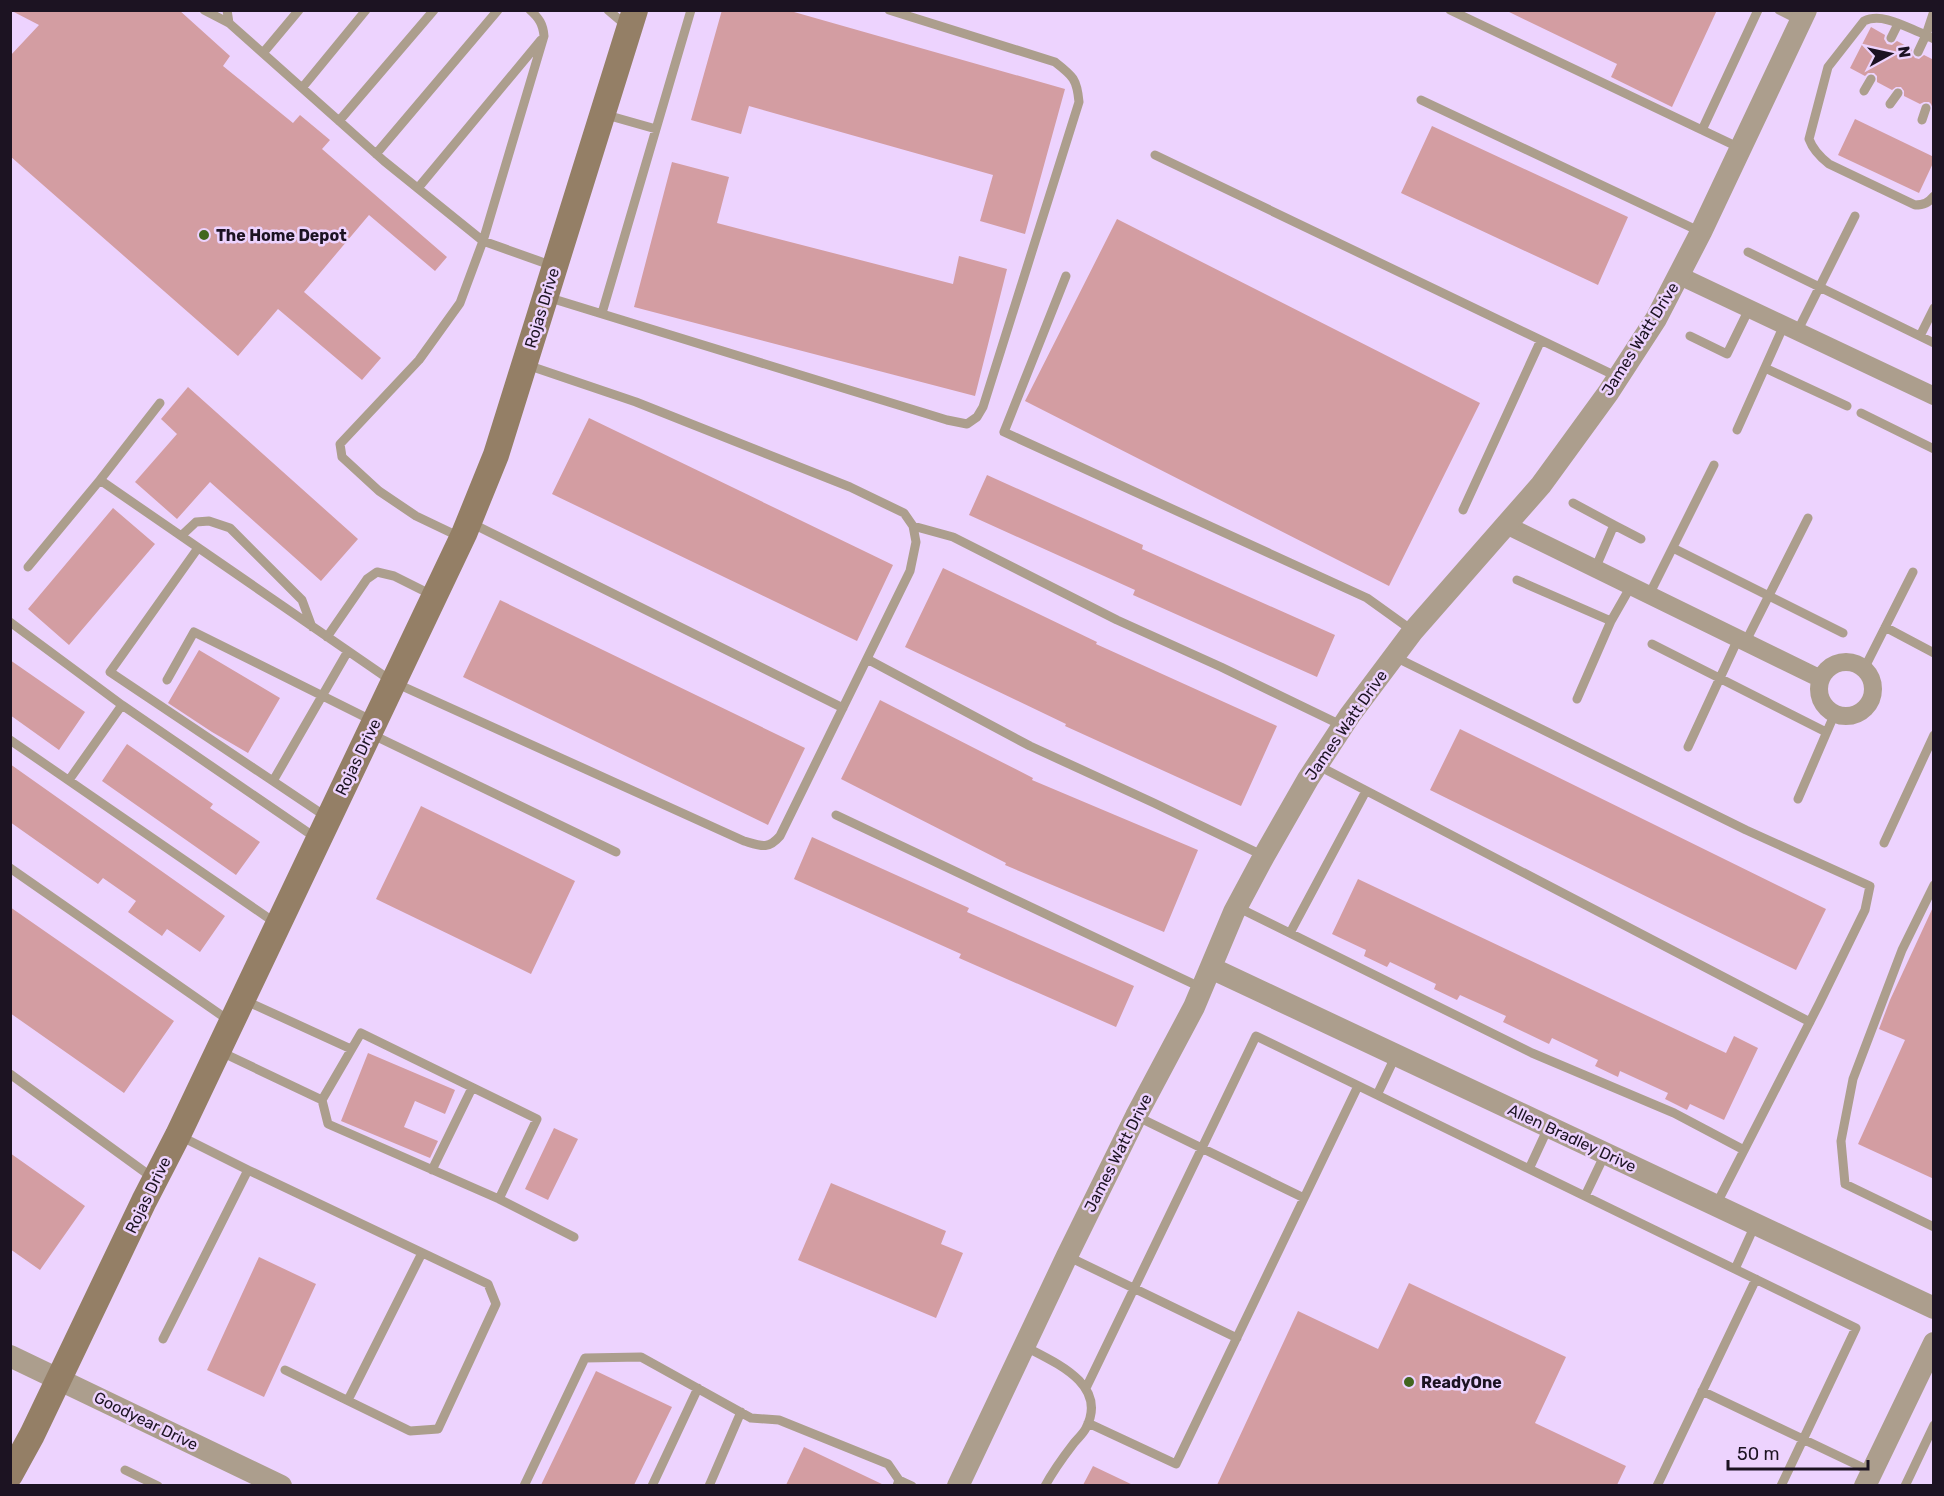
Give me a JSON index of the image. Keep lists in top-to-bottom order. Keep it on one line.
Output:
{"streets":{"main road":["Rojas Drive"],"street":["James Watt Drive","Allen Bradley Drive","Goodyear Drive"]},"crossings":[["Rojas Drive","Goodyear Drive"],["James Watt Drive","Allen Bradley Drive"]],"places":["The Home Depot","ReadyOne"],"scale_bar":"50 m","north":"right"}
